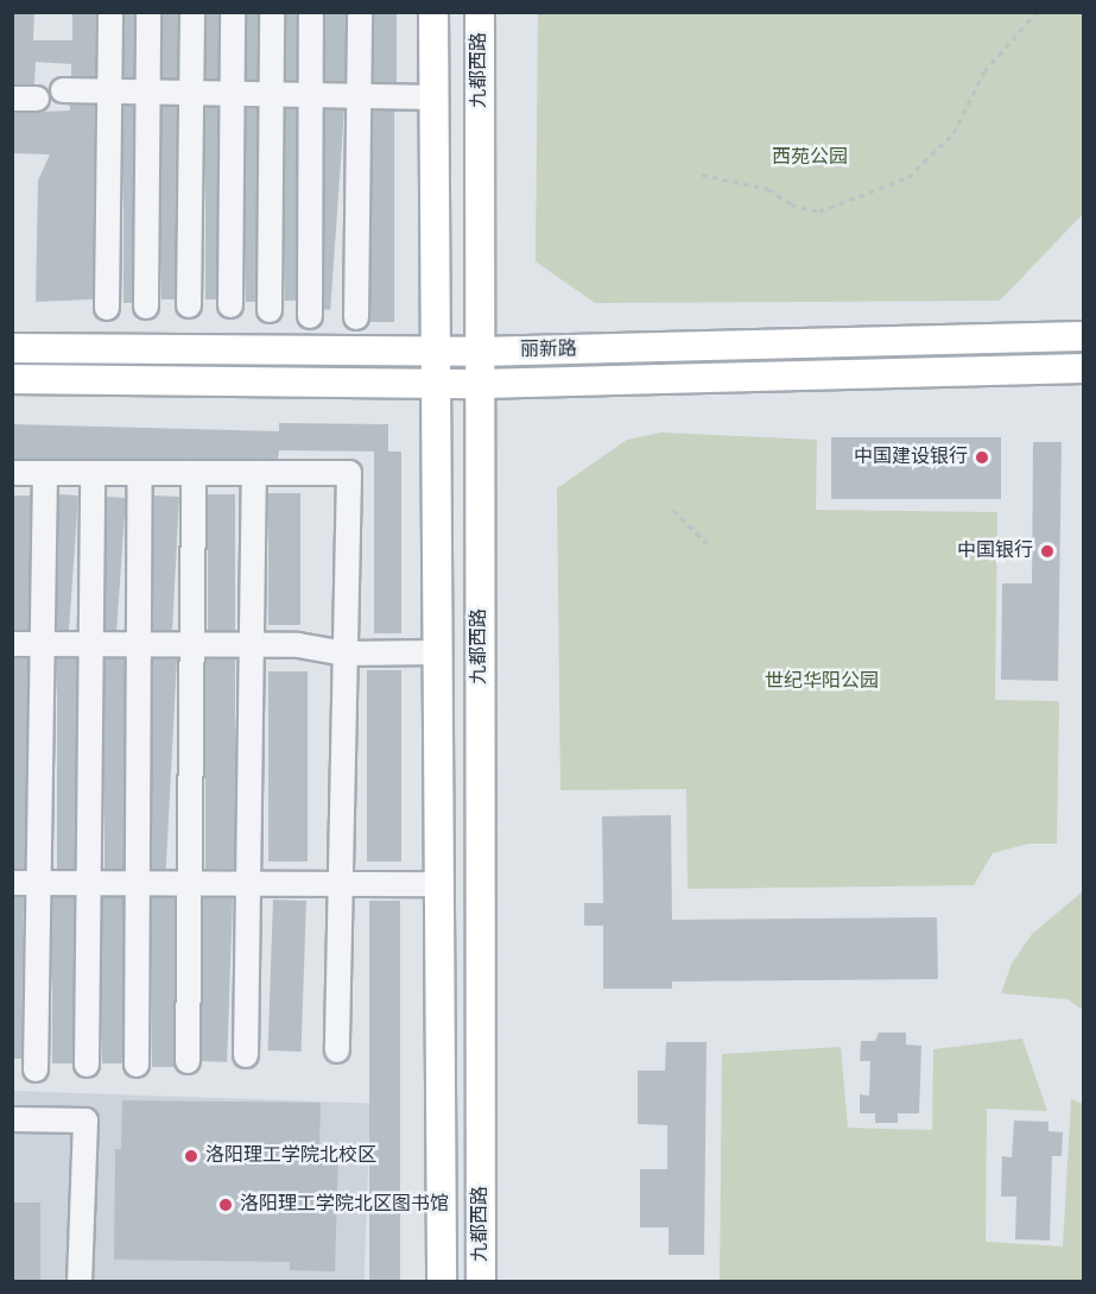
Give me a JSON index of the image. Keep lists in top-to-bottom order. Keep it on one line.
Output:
{"streets":{"main road":["九都西路","丽新路"]},"crossings":[["九都西路","丽新路"]],"parks":["西苑公园","世纪华阳公园"],"places":["中国建设银行","中国银行","洛阳理工学院北校区","洛阳理工学院北区图书馆"]}
